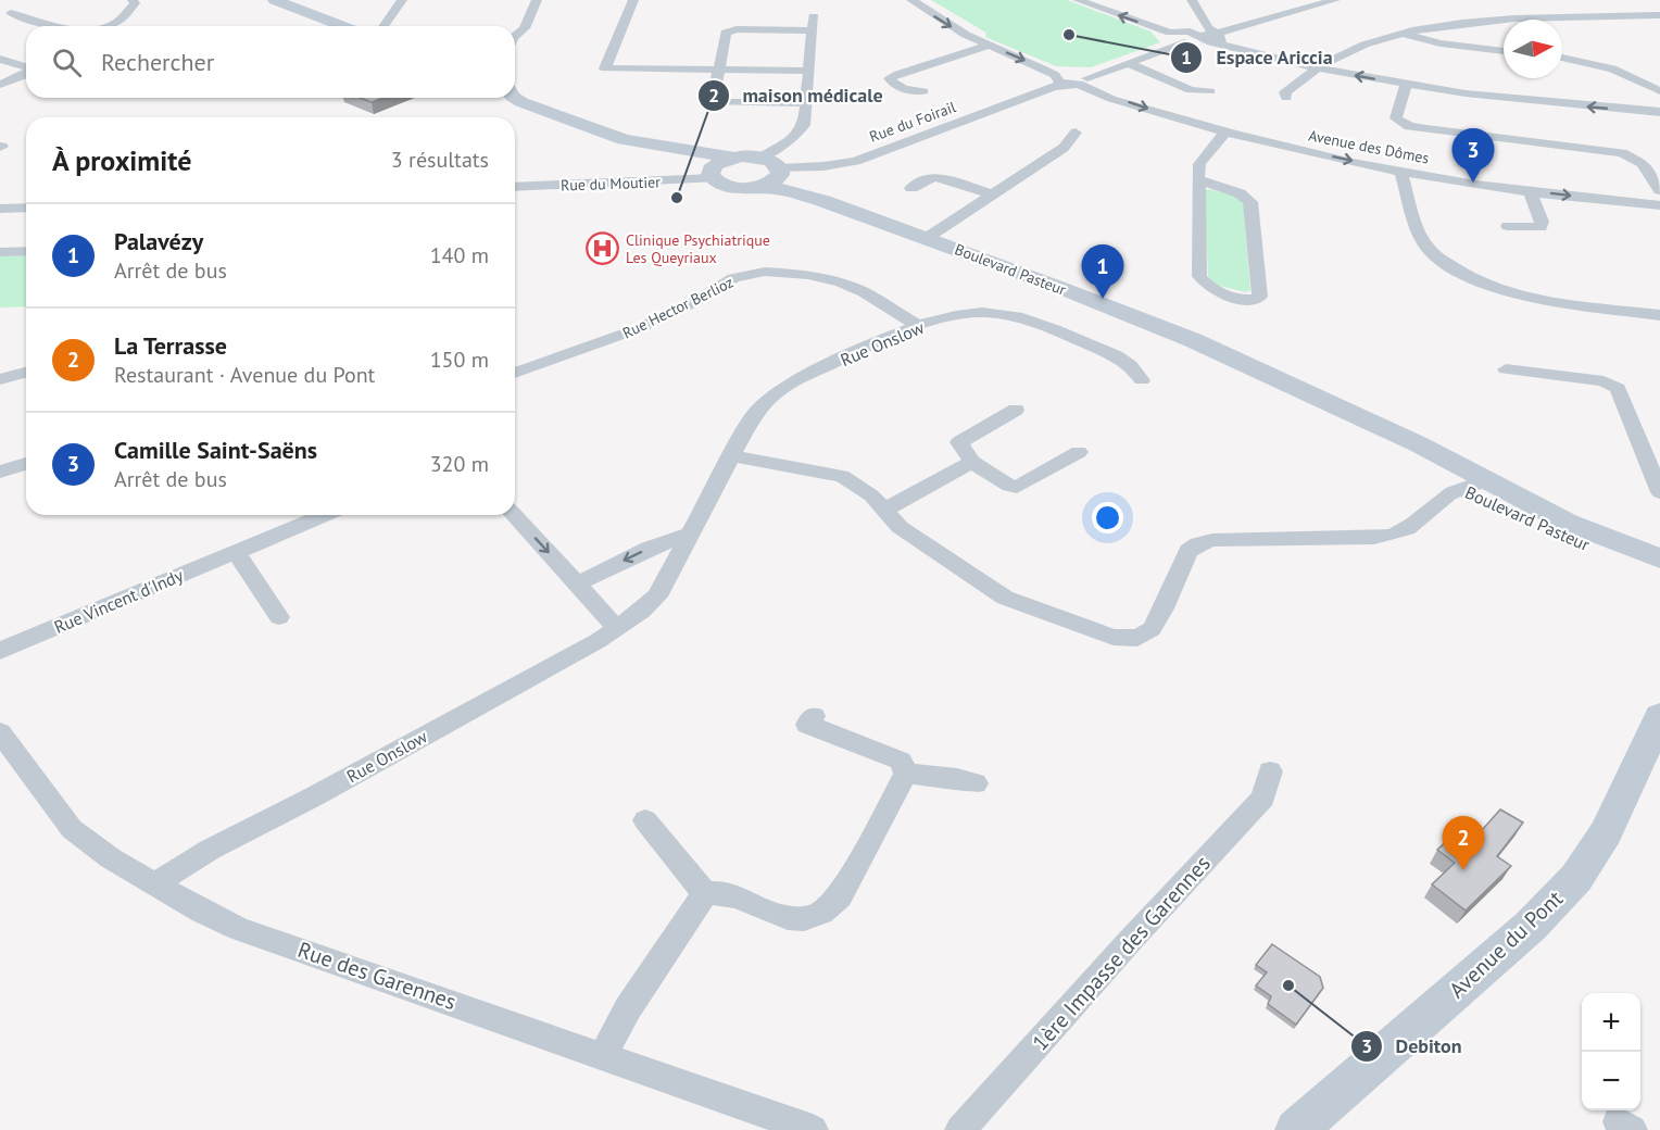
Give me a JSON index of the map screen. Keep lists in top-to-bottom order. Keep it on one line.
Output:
{"streets":{"main road":["Boulevard Pasteur","Avenue du Pont"],"street":["Rue du Foirail","Avenue des Dômes","Rue du Moutier","Rue Hector Berlioz","Rue Onslow","Rue Vincent d'Indy","1ère Impasse des Garennes","Rue des Garennes"]},"crossings":[["Rue du Foirail","Avenue des Dômes"],["Rue du Foirail","Boulevard Pasteur"],["Rue du Moutier","Boulevard Pasteur"],["Rue Hector Berlioz","Rue Onslow"],["Rue Onslow","Rue des Garennes"]],"places":{"other":["Espace Ariccia","maison médicale","Debiton"],"hospital":["Clinique Psychiatrique Les Queyriaux"]},"north":"right","page":{"search":"Rechercher","heading":["À proximité","3 résultats"],"pins":["3","1","2"],"list":[{"mark":"1","name":"Palavézy","note":"Arrêt de bus","value":"140 m"},{"mark":"2","name":"La Terrasse","note":"Restaurant · Avenue du Pont","value":"150 m"},{"mark":"3","name":"Camille Saint-Saëns","note":"Arrêt de bus","value":"320 m"}],"map_buttons":["+","−"]}}
